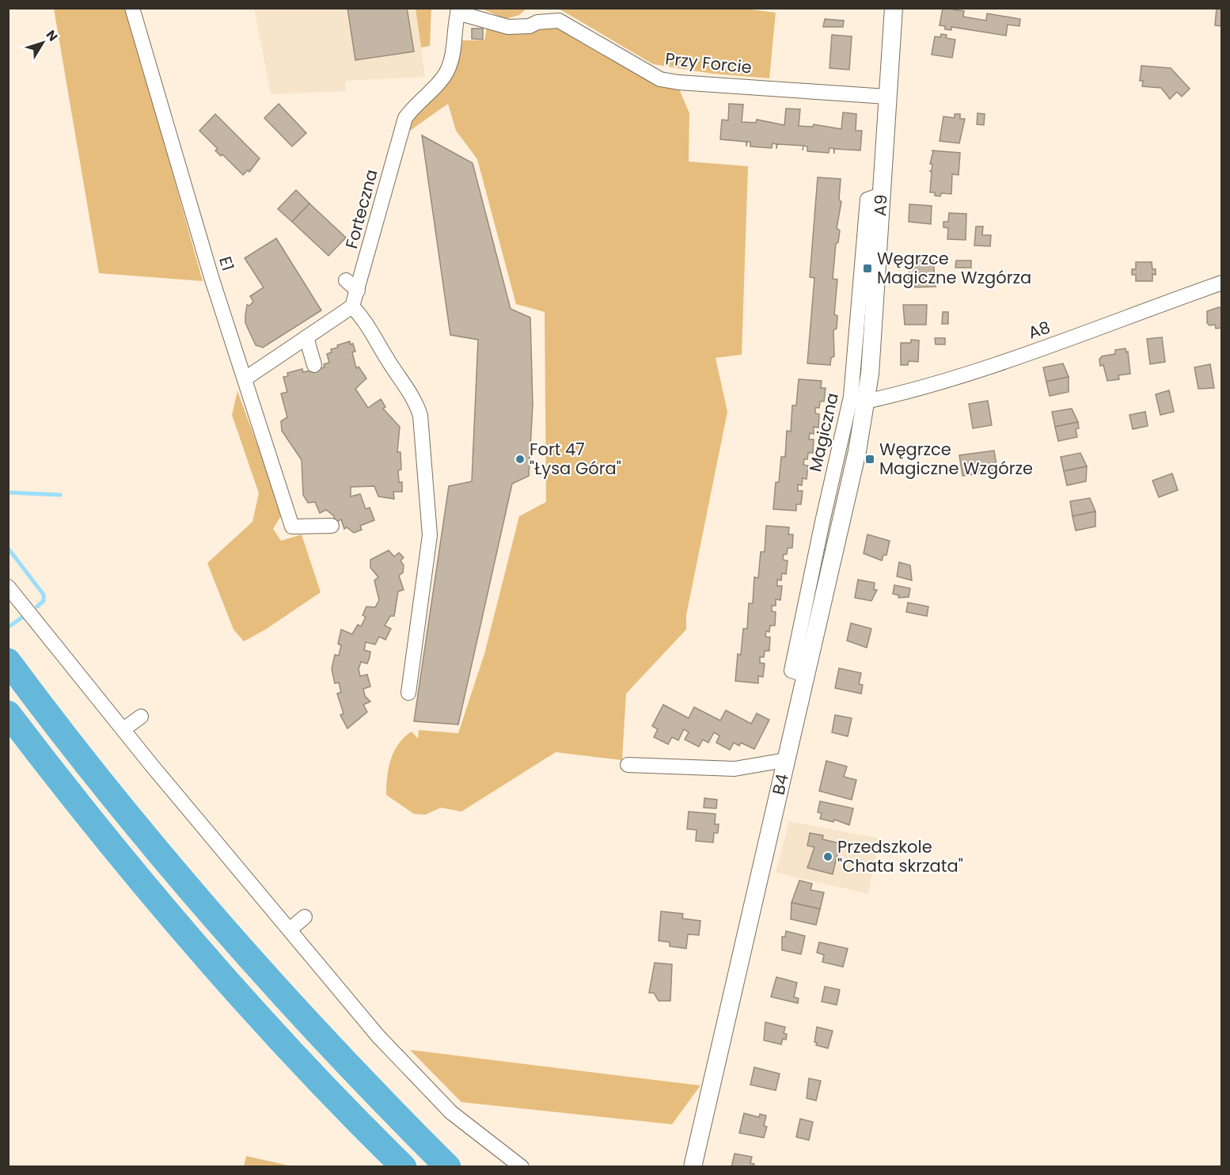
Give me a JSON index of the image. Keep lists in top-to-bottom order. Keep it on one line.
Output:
{"streets":{"street":["Przy Forcie","A9","Forteczna","E1","A8","Magiczna","B4"]},"crossings":[["Przy Forcie","A9"],["Przy Forcie","Forteczna"],["A9","A8"],["A9","Magiczna"],["A9","B4"],["A8","B4"],["Magiczna","B4"]],"places":{"transit":["Węgrzce Magiczne Wzgórza","Węgrzce Magiczne Wzgórze"],"other":["Fort 47 \"Łysa Góra\"","Przedszkole \"Chata skrzata\""]},"north":"top right"}
